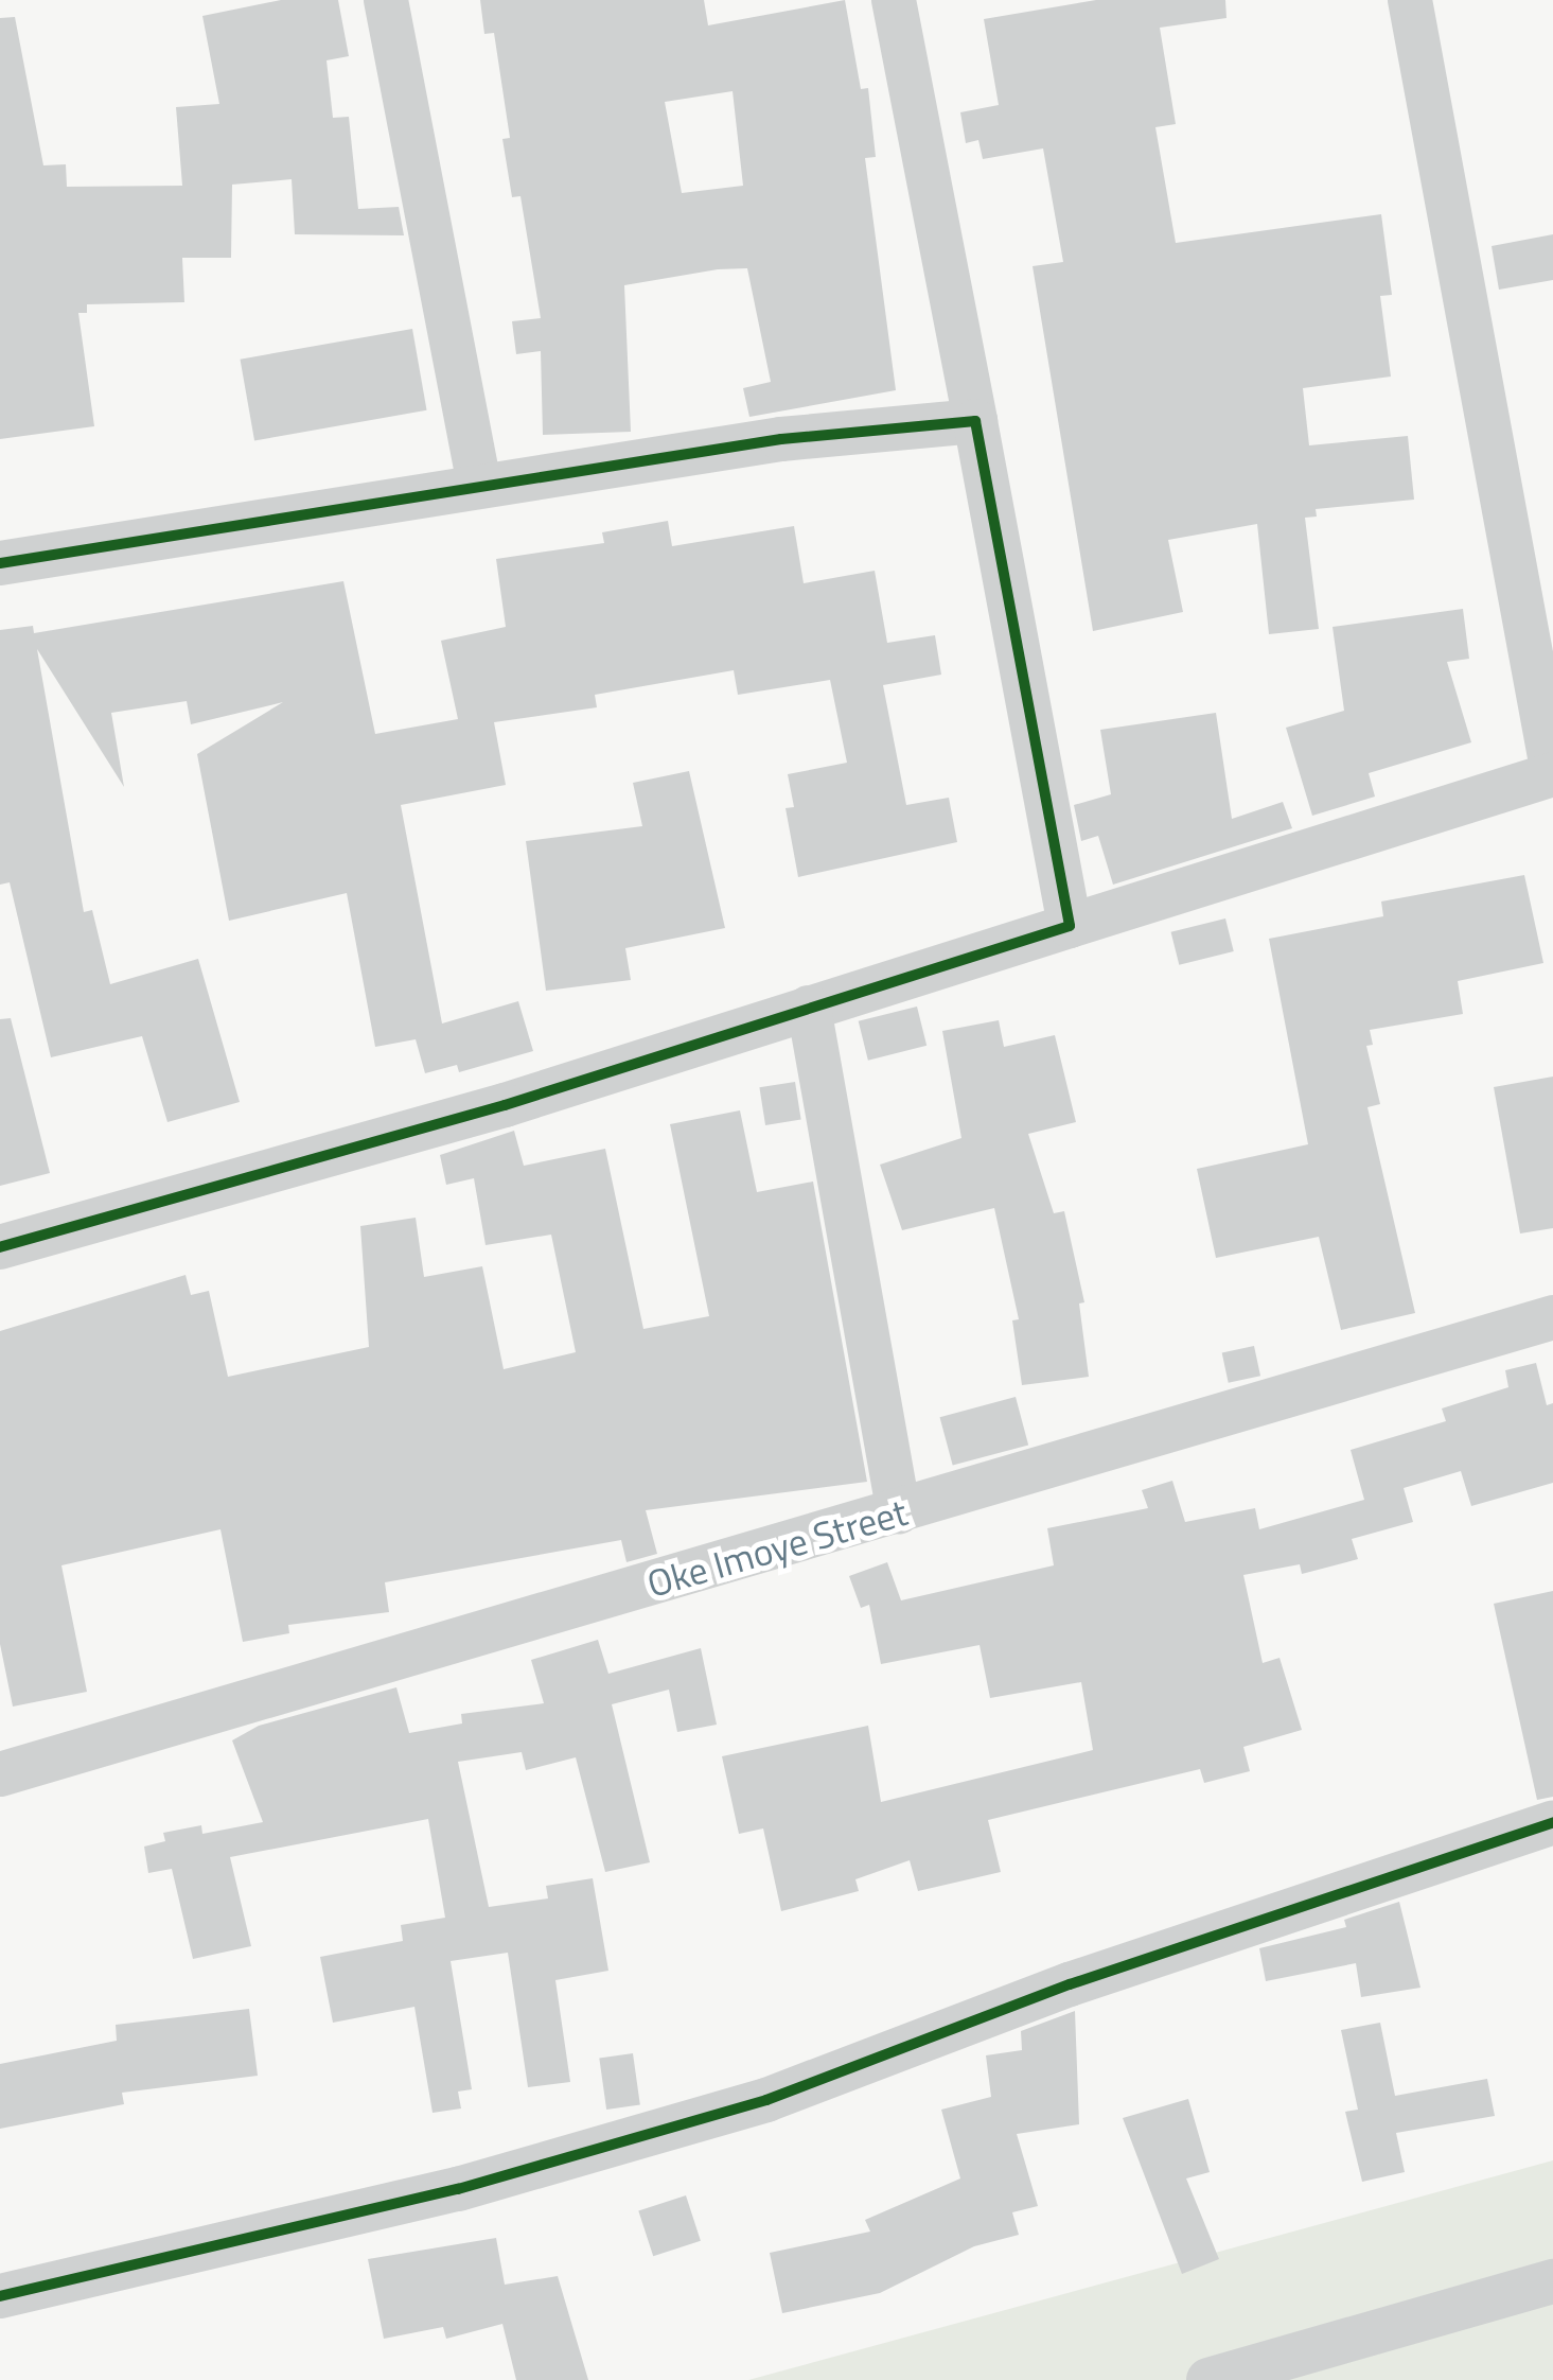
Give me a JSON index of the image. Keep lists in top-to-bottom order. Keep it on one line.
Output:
{"streets":{"street":["Oke Imoye Street"]}}
